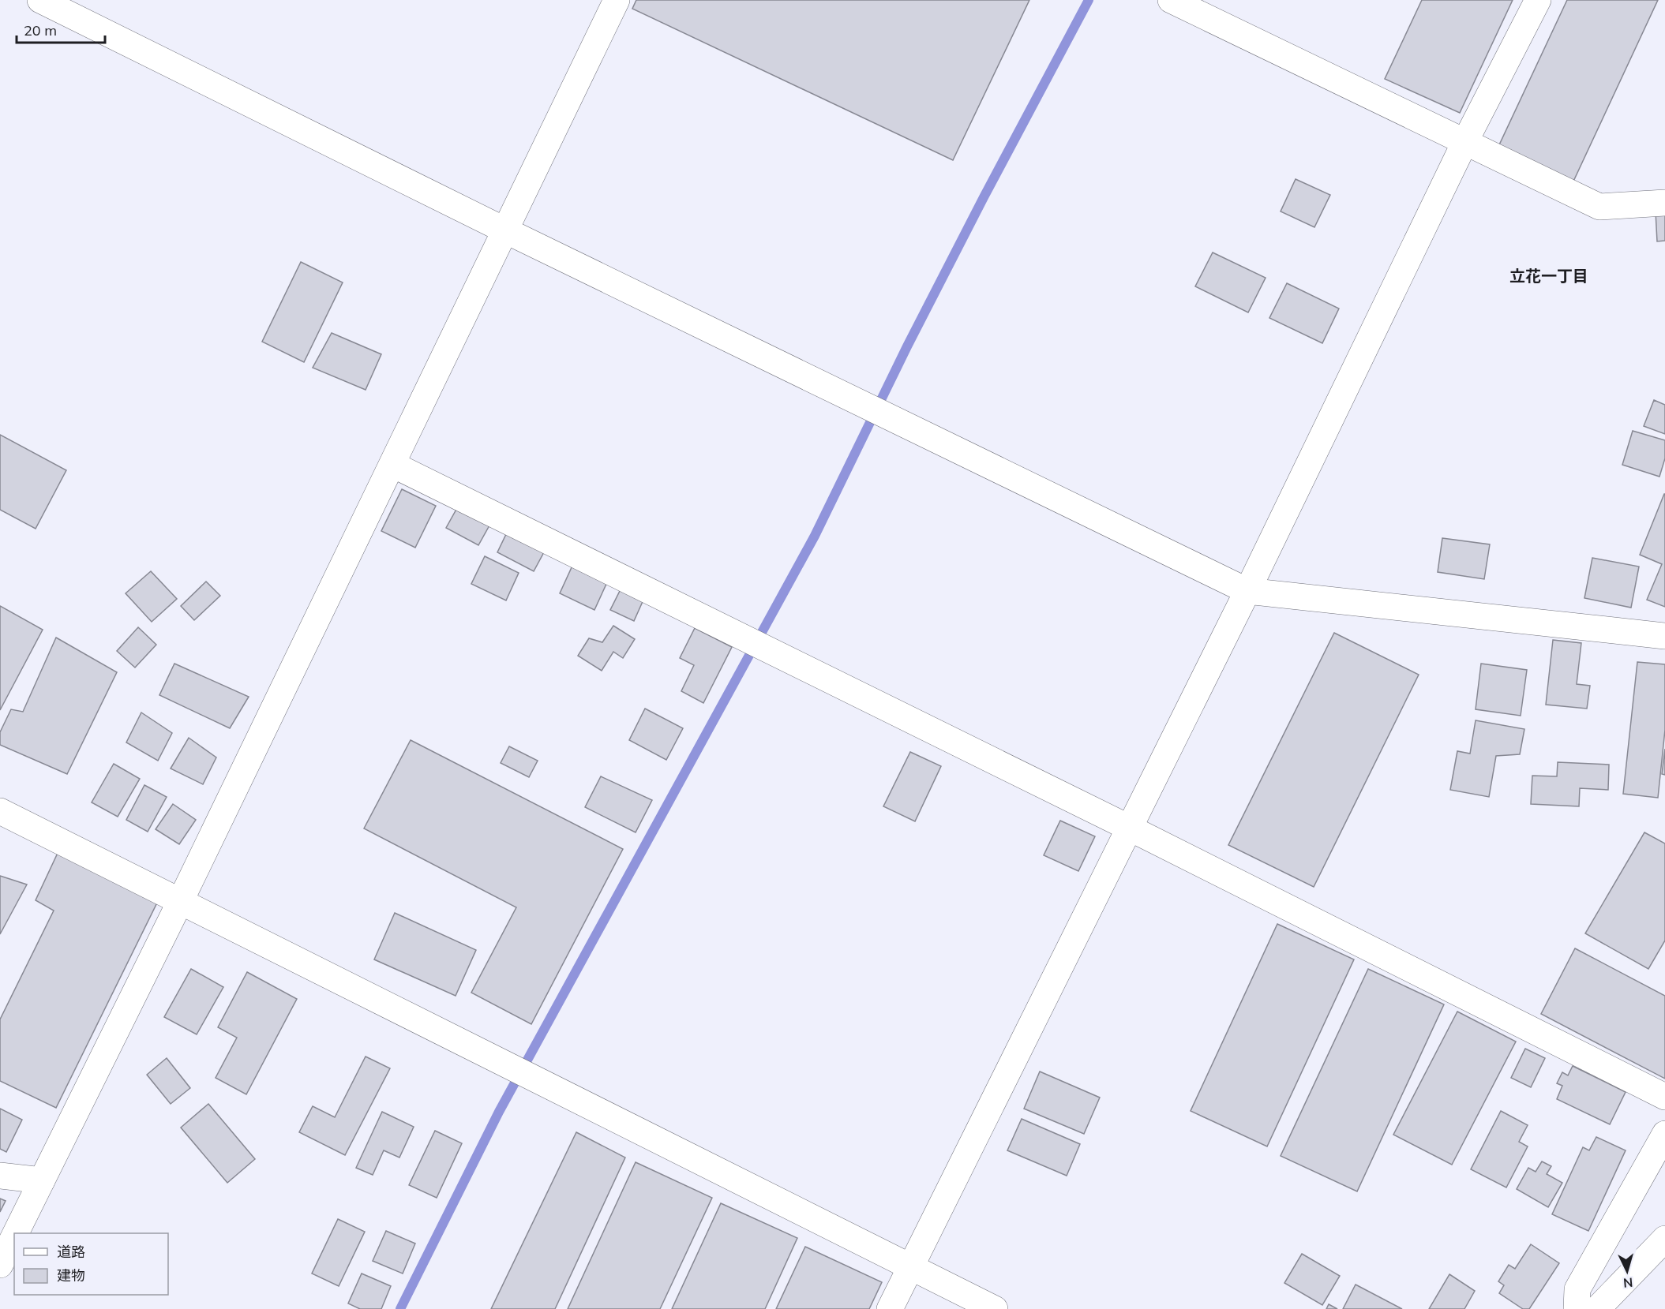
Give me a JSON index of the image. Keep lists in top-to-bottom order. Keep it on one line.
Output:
{"districts":["立花一丁目"],"legend":["道路","建物"],"scale_bar":"20 m","north":"bottom"}
